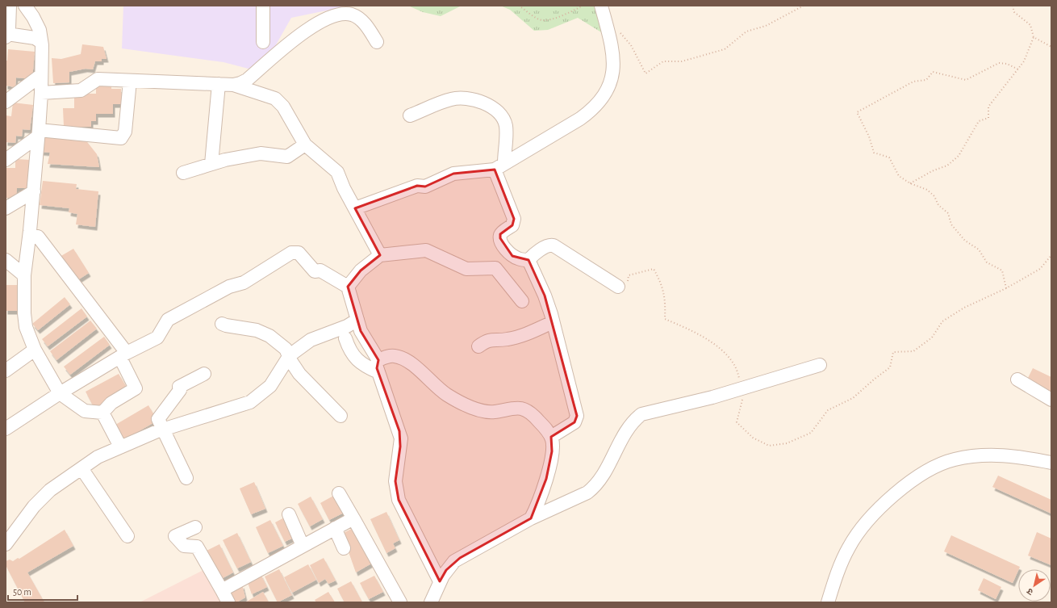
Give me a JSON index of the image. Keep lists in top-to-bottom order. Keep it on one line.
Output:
{"scale_bar":"50 m","north":"bottom left"}
